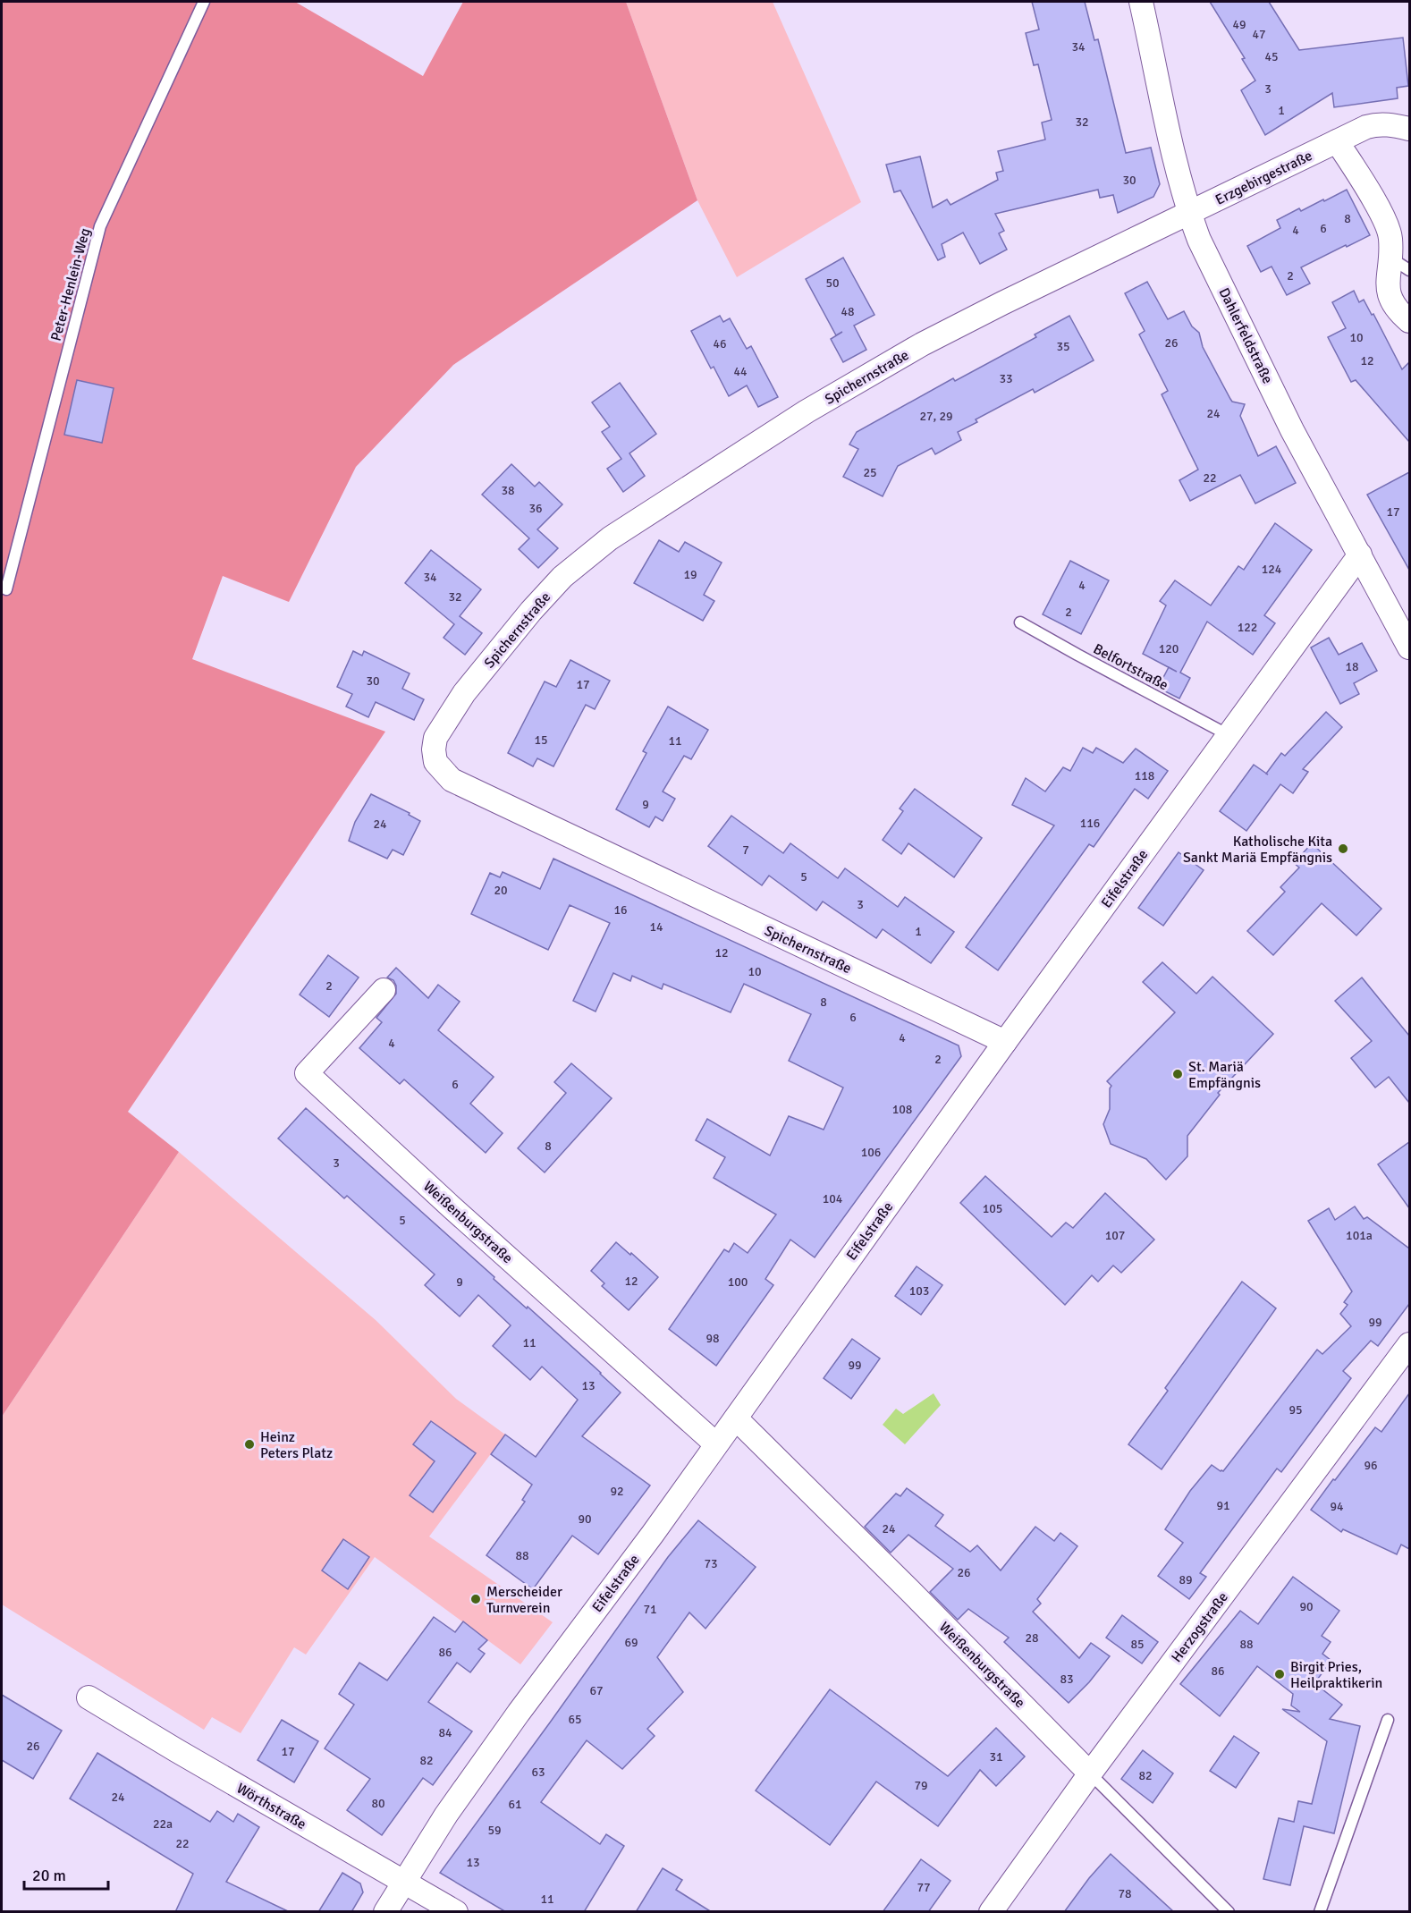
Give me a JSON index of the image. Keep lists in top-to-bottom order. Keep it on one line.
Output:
{"streets":{"street":["Erzgebirgestraße","Dahlerfeldstraße","Spichernstraße","Eifelstraße","Weißenburgstraße","Herzogstraße","Wörthstraße"],"lane":["Peter-Henlein-Weg","Belfortstraße"]},"crossings":[["Erzgebirgestraße","Dahlerfeldstraße"],["Erzgebirgestraße","Spichernstraße"],["Dahlerfeldstraße","Spichernstraße"],["Dahlerfeldstraße","Eifelstraße"],["Spichernstraße","Eifelstraße"],["Belfortstraße","Eifelstraße"],["Eifelstraße","Weißenburgstraße"],["Eifelstraße","Wörthstraße"],["Weißenburgstraße","Herzogstraße"]],"places":["Katholische Kita Sankt Mariä Empfängnis","St. Mariä Empfängnis","Heinz Peters Platz","Merscheider Turnverein","Birgit Pries, Heilpraktikerin"],"house_numbers":["49","47","34","45","3","1","32","30","8","6","4","2","50","48","10","26","46","35","12","44","33","24","27, 29","25","22","38","36","17","124","19","34","4","32","2","122","120","18","30","17","15","11","118","9","116","24","7","5","20","3","16","14","1","12","10","2","8","6","4","4","2","6","108","8","106","3","104","105","5","107","101a","12","9","100","103","99","98","11","99","13","95","96","92","91","94","90","24","88","73","26","89","90","71","28","69","85","88","86","86","83","67","65","84","26","17","31","82","63","82","79","24","80","61","22a","59","22","13","77","78","11"],"scale_bar":"20 m"}
